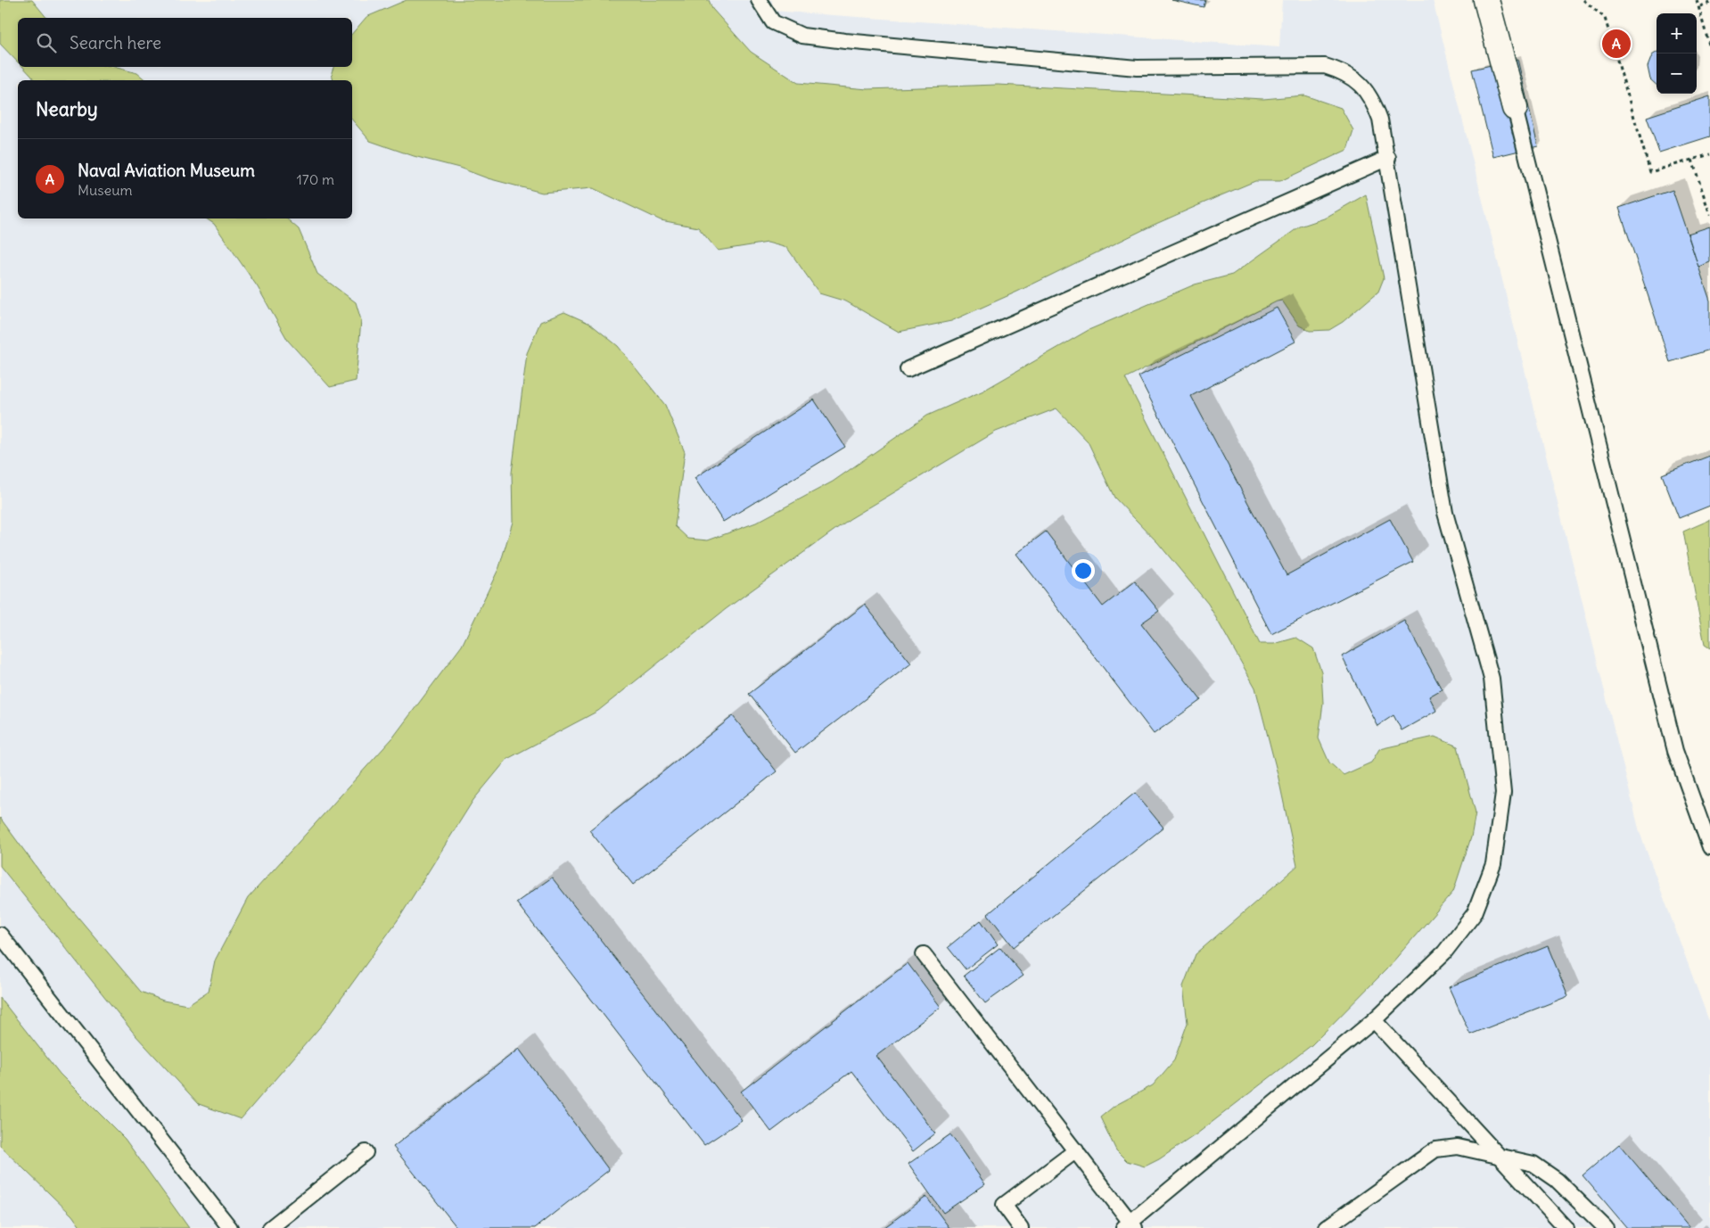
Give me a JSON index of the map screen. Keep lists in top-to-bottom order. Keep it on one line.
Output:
{"page":{"map_buttons":["+","−"],"search":"Search here","pins":"A","heading":"Nearby","list":[{"mark":"A","name":"Naval Aviation Museum","note":"Museum","value":"170 m"}]}}
